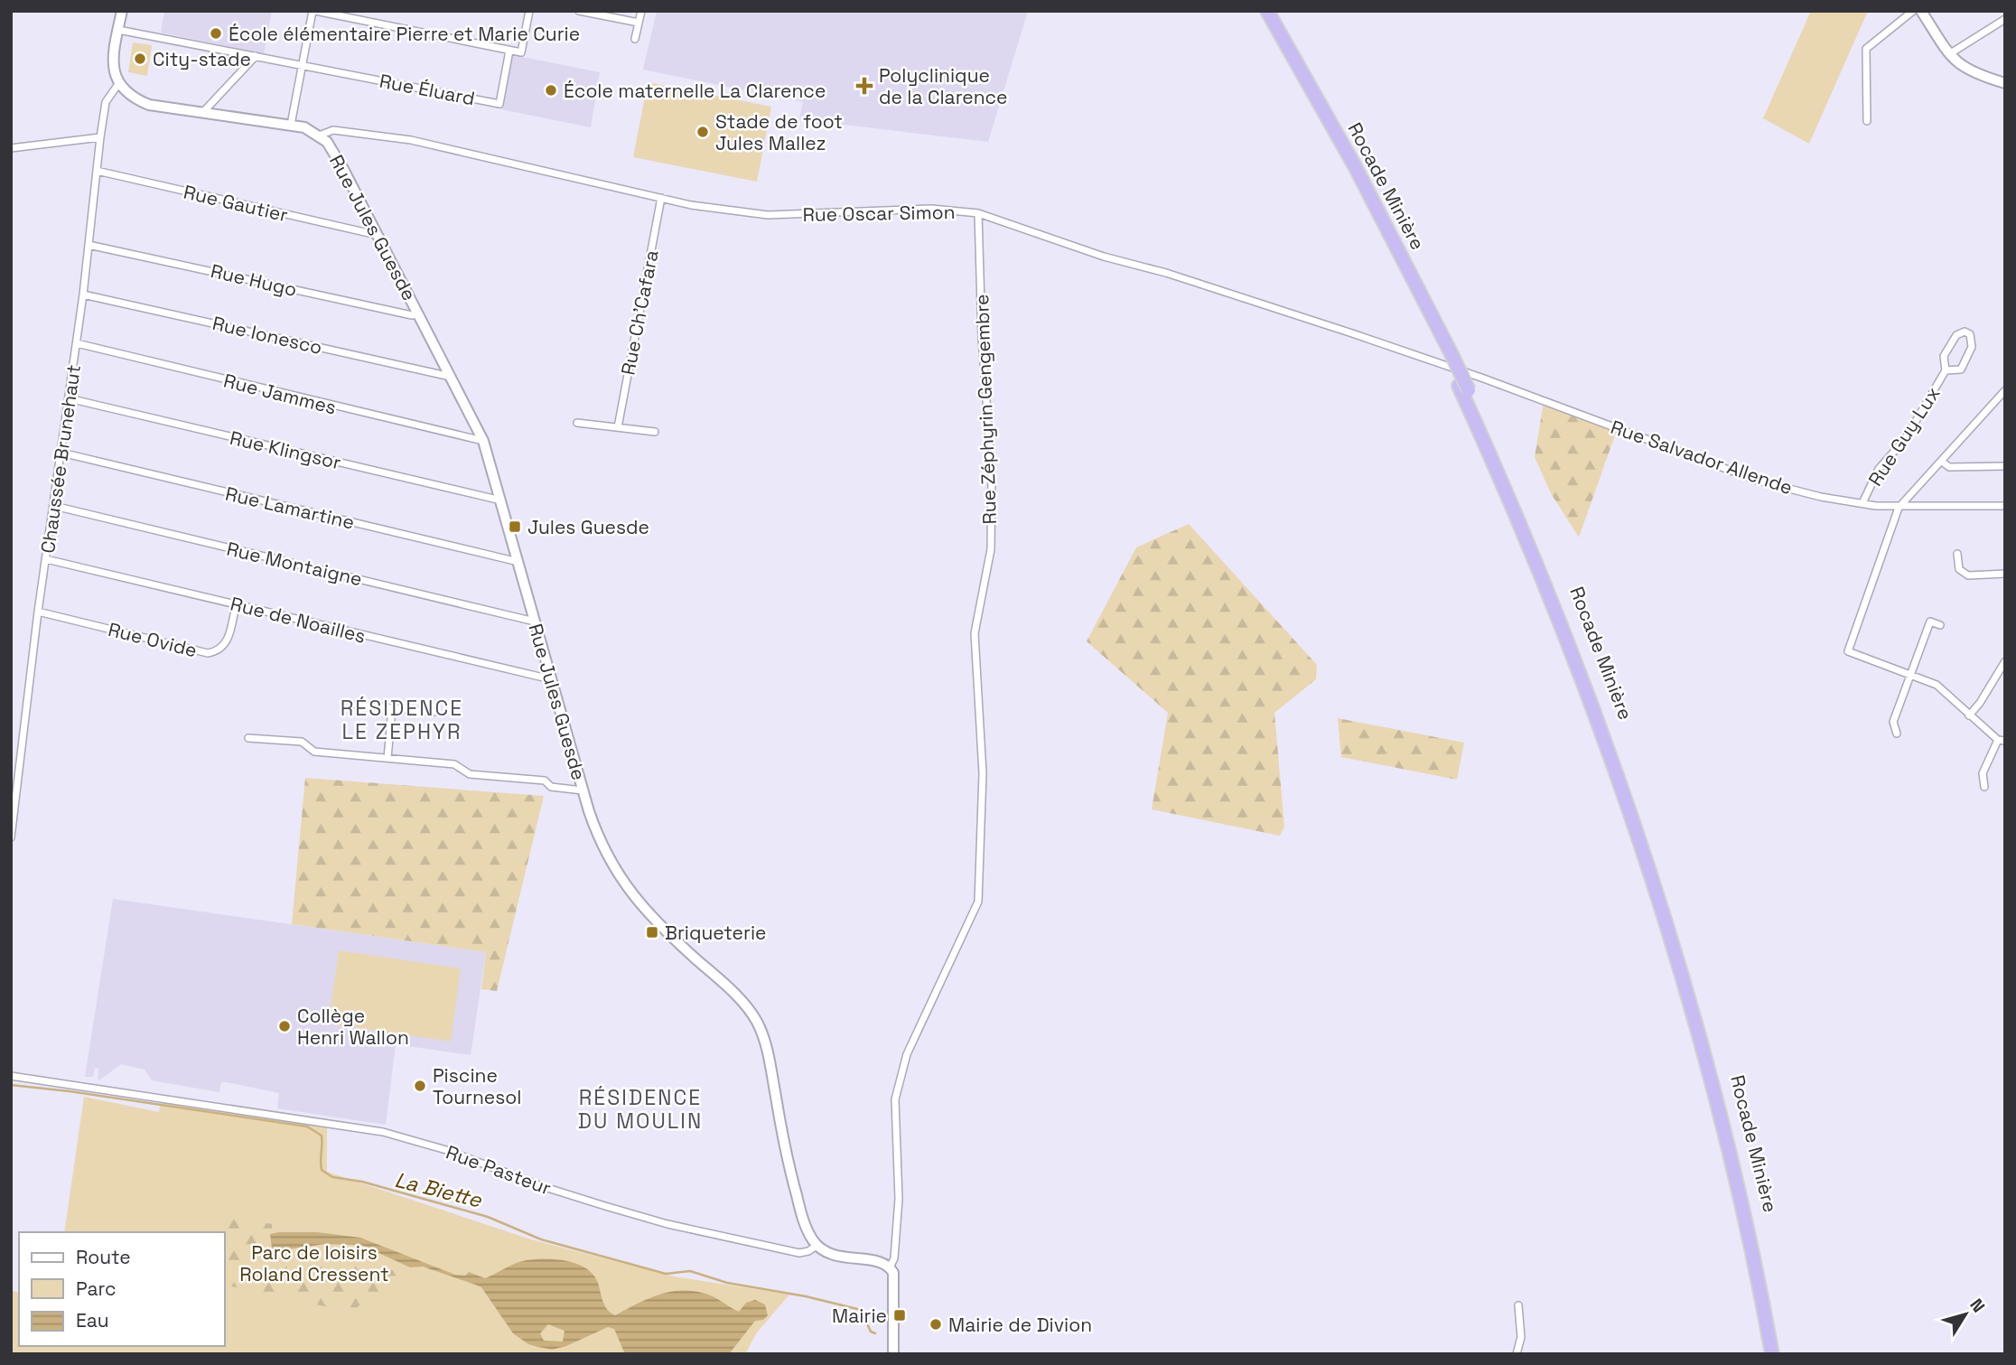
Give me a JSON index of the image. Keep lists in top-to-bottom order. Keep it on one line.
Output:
{"streets":{"highway":["Rocade Minière"],"main road":["Rue Jules Guesde"],"street":["Rue Éluard","Rue Gautier","Rue Oscar Simon","Rue Hugo","Rue Ch'Cafara","Rue Ionesco","Rue Jammes","Rue Zéphyrin Gengembre","Rue Guy Lux","Rue Klingsor","Rue Salvador Allende","Chaussée Brunehaut","Rue Lamartine","Rue Montaigne","Rue de Noailles","Rue Ovide","Rue Pasteur"]},"crossings":[["Rue Gautier","Rue Jules Guesde"],["Rue Gautier","Chaussée Brunehaut"],["Rue Oscar Simon","Rue Jules Guesde"],["Rue Oscar Simon","Rue Ch'Cafara"],["Rue Oscar Simon","Rue Zéphyrin Gengembre"],["Rue Oscar Simon","Rue Salvador Allende"],["Rue Jules Guesde","Rue Hugo"],["Rue Jules Guesde","Rue Ionesco"],["Rue Jules Guesde","Rue Jammes"],["Rue Jules Guesde","Rue Klingsor"],["Rue Jules Guesde","Rue Lamartine"],["Rue Jules Guesde","Rue Montaigne"],["Rue Jules Guesde","Rue de Noailles"],["Rue Jules Guesde","Rue Pasteur"],["Rue Hugo","Chaussée Brunehaut"],["Rue Ionesco","Chaussée Brunehaut"],["Rue Jammes","Chaussée Brunehaut"],["Rue Guy Lux","Rue Salvador Allende"],["Rue Klingsor","Chaussée Brunehaut"],["Chaussée Brunehaut","Rue Lamartine"],["Chaussée Brunehaut","Rue Montaigne"],["Chaussée Brunehaut","Rue de Noailles"],["Chaussée Brunehaut","Rue Ovide"],["Rue de Noailles","Rue Ovide"]],"districts":["RÉSIDENCE LE ZEPHYR","RÉSIDENCE DU MOULIN"],"water":["La Biette"],"parks":["Parc de loisirs Roland Cressent"],"places":{"other":["École élémentaire Pierre et Marie Curie","City-stade","École maternelle La Clarence","Stade de foot Jules Mallez","Collège Henri Wallon","Piscine Tournesol","Mairie de Divion"],"health":["Polyclinique de la Clarence"],"transit":["Jules Guesde","Briqueterie","Mairie"]},"legend":["Route","Parc","Eau"],"north":"top right"}
